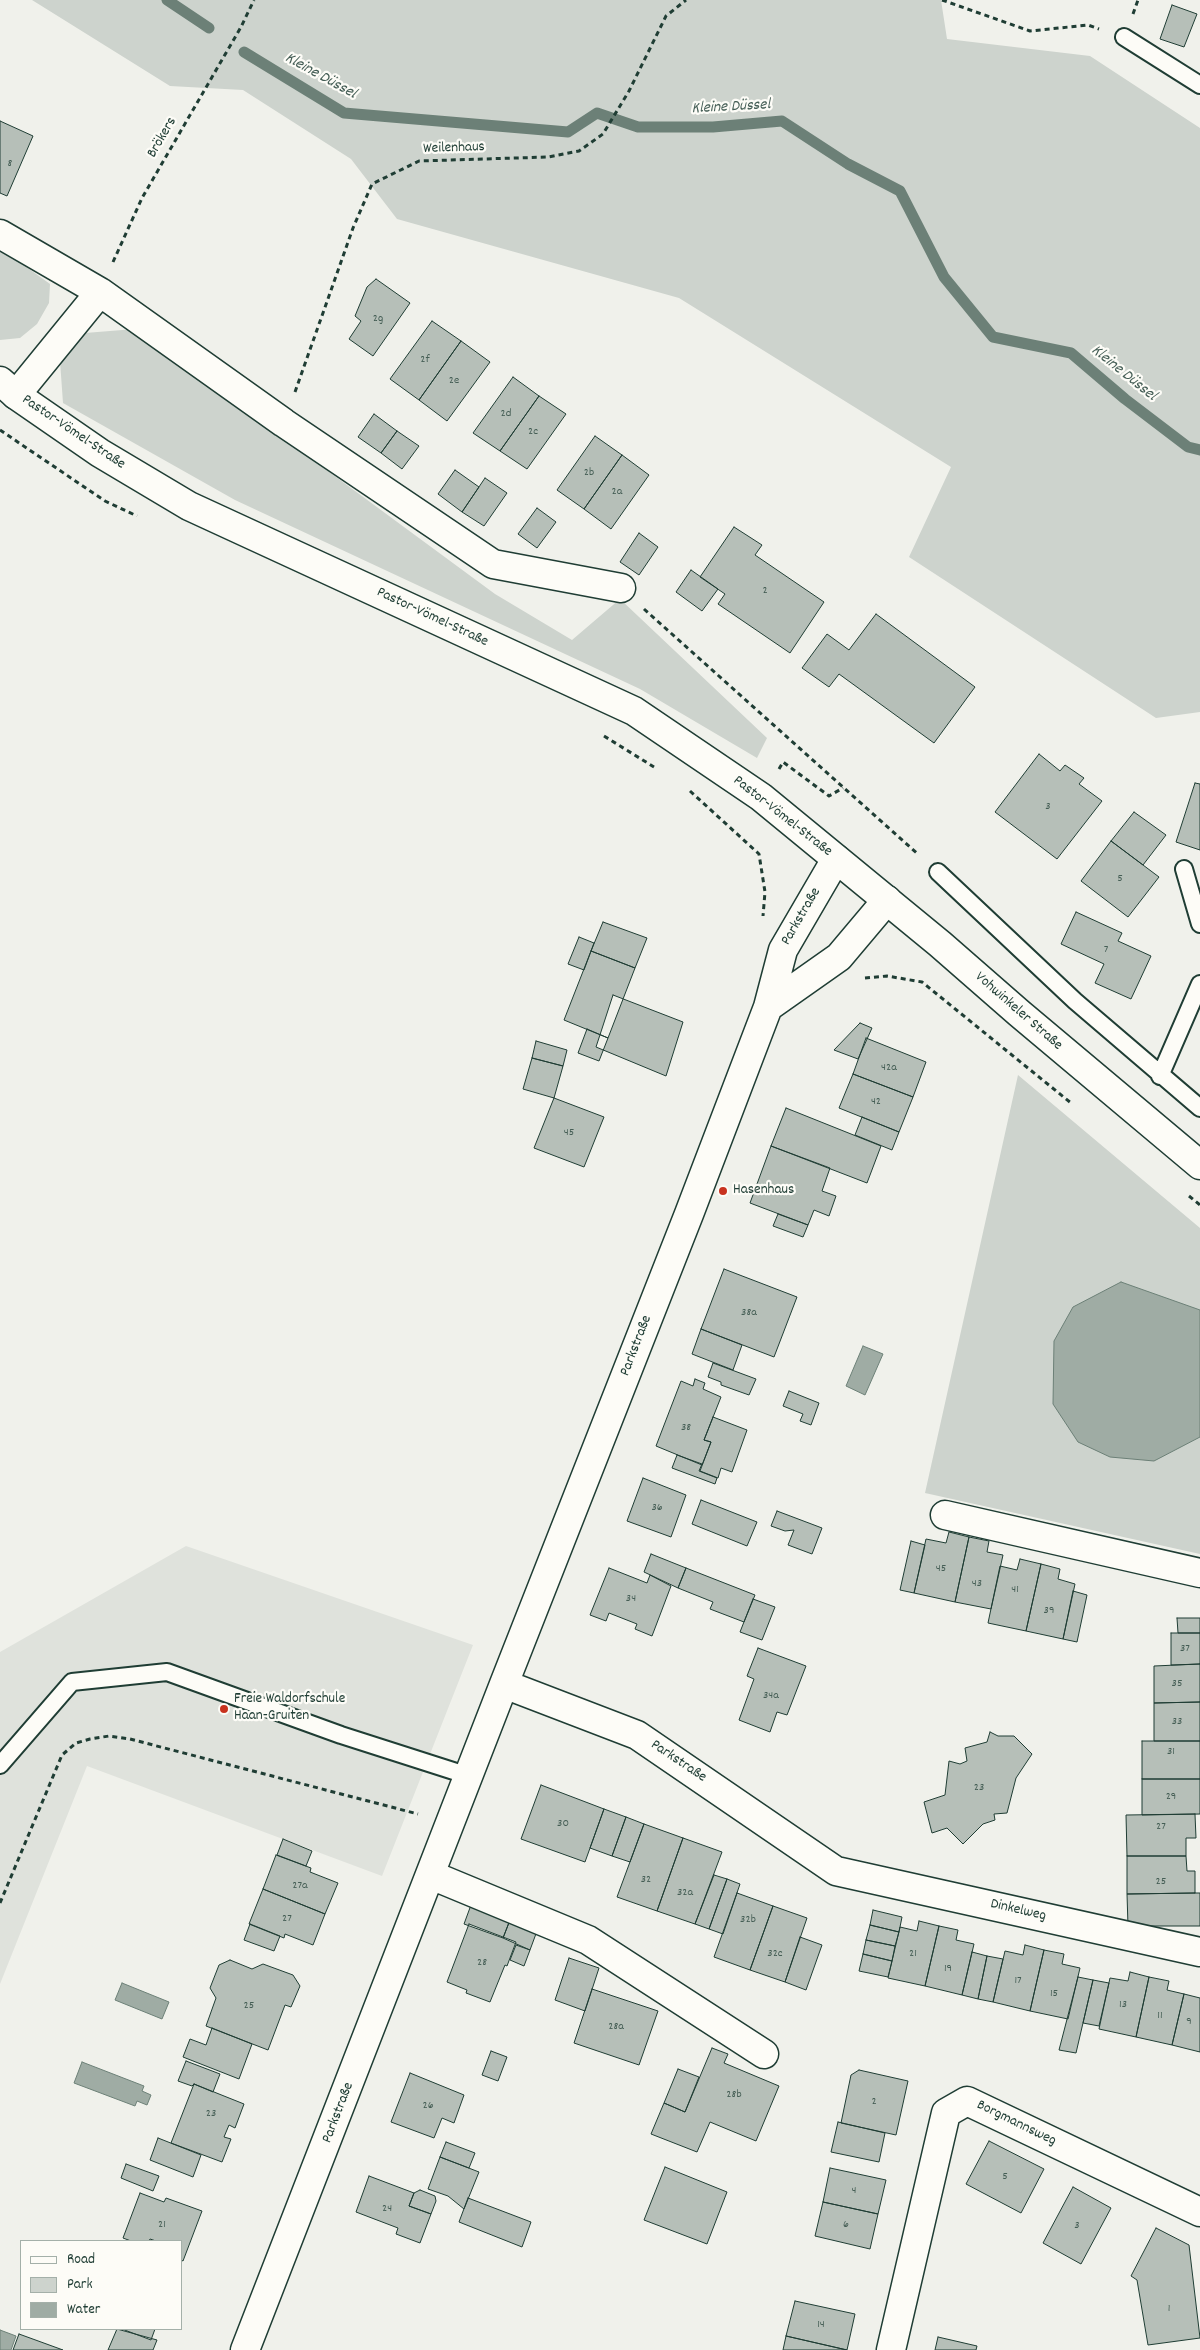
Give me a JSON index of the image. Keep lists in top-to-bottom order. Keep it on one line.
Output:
{"streets":{"street":["Pastor-Vömel-Straße","Parkstraße","Vohwinkeler Straße","Dinkelweg","Borgmannsweg"],"path":["Brökers","Weilenhaus"]},"crossings":[["Brökers","Pastor-Vömel-Straße"],["Pastor-Vömel-Straße","Parkstraße"],["Pastor-Vömel-Straße","Vohwinkeler Straße"],["Parkstraße","Vohwinkeler Straße"],["Parkstraße","Dinkelweg"]],"water":["Kleine Düssel"],"places":["Hasenhaus","Freie Waldorfschule Haan-Gruiten"],"house_numbers":["8","2g","2f","2e","2d","2c","2b","2a","2","3","5","7","42a","42","45","38a","38","36","45","43","41","34","39","37","35","34a","33","31","23","29","30","27","32","25","27a","32a","27","32b","32c","21","28","19","17","15","13","25","11","9","28a","28b","2","26","23","5","4","24","21","6","3","1","14"],"legend":["Road","Park","Water"]}
